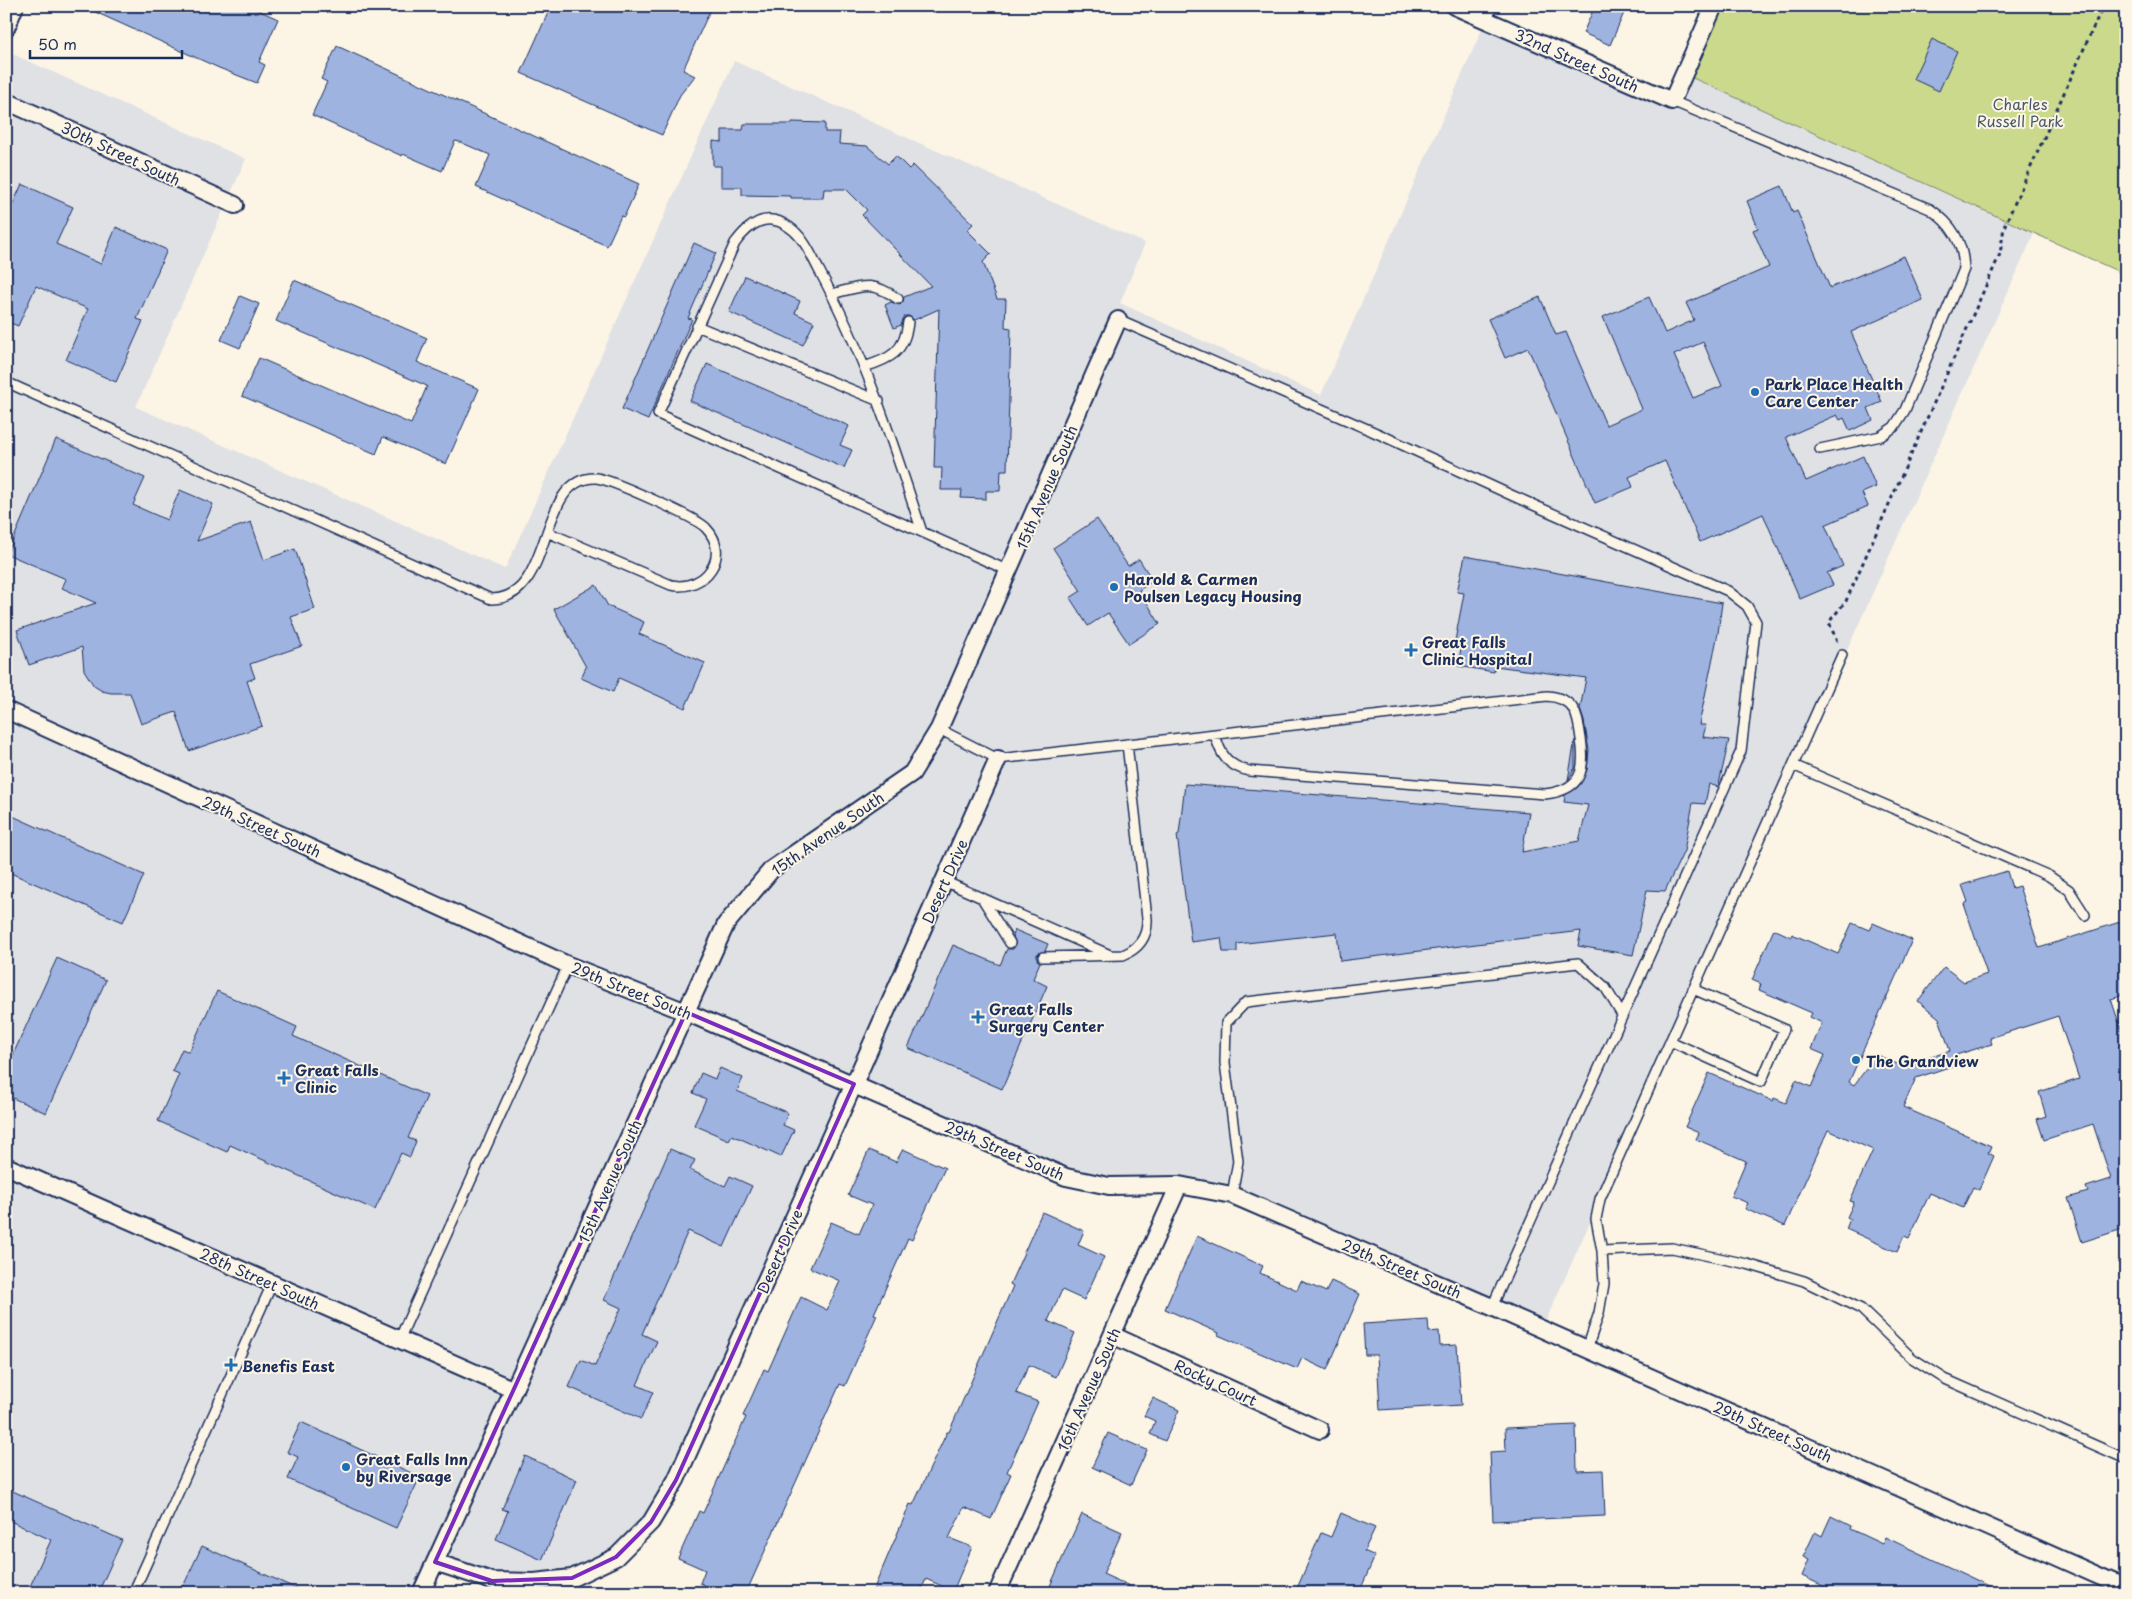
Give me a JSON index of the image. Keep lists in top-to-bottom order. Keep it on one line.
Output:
{"streets":{"street":["32nd Street South","30th Street South","15th Avenue South","29th Street South","Desert Drive","28th Street South","Rocky Court","16th Avenue South"]},"crossings":[["15th Avenue South","29th Street South"],["15th Avenue South","Desert Drive"],["15th Avenue South","28th Street South"],["29th Street South","Desert Drive"],["29th Street South","16th Avenue South"],["Rocky Court","16th Avenue South"]],"parks":["Charles Russell Park"],"places":{"other":["Park Place Health Care Center","Harold & Carmen Poulsen Legacy Housing","The Grandview","Great Falls Inn by Riversage"],"health":["Great Falls Clinic Hospital","Great Falls Surgery Center","Great Falls Clinic","Benefis East"]},"scale_bar":"50 m"}
